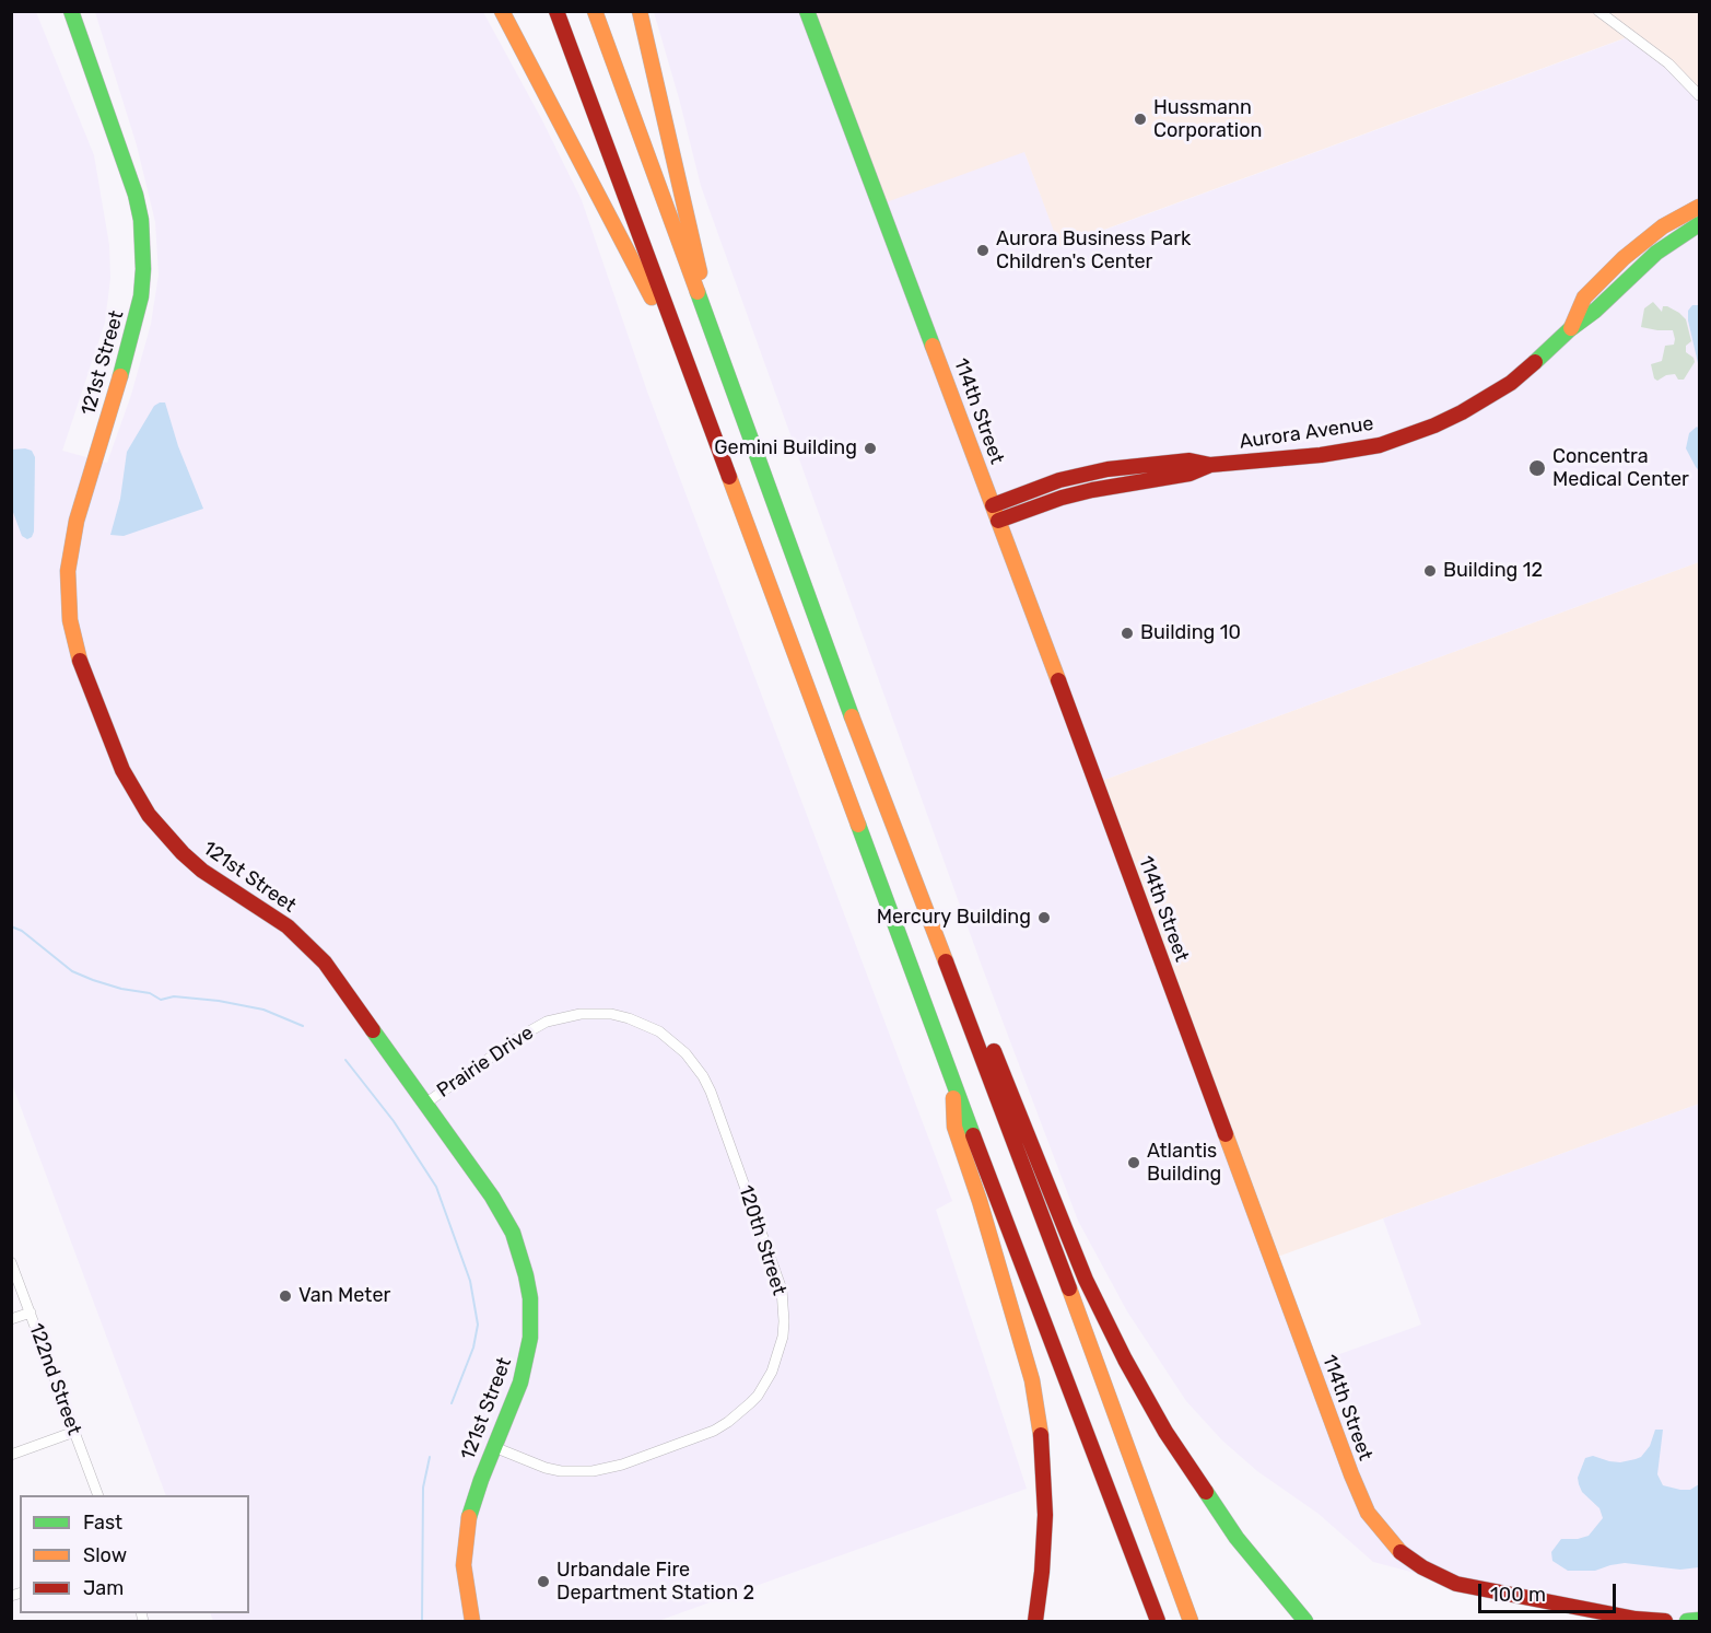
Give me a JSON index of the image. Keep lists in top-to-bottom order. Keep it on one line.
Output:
{"streets":{"main road":["121st Street","114th Street","Aurora Avenue"],"street":["Prairie Drive","120th Street","122nd Street"]},"crossings":[["121st Street","Prairie Drive"],["121st Street","120th Street"],["114th Street","Aurora Avenue"],["Prairie Drive","120th Street"]],"places":["Hussmann Corporation","Aurora Business Park Children's Center","Gemini Building","Concentra Medical Center","Building 12","Building 10","Mercury Building","Atlantis Building","Van Meter","Urbandale Fire Department Station 2"],"legend":["Fast","Slow","Jam"],"scale_bar":"100 m"}
